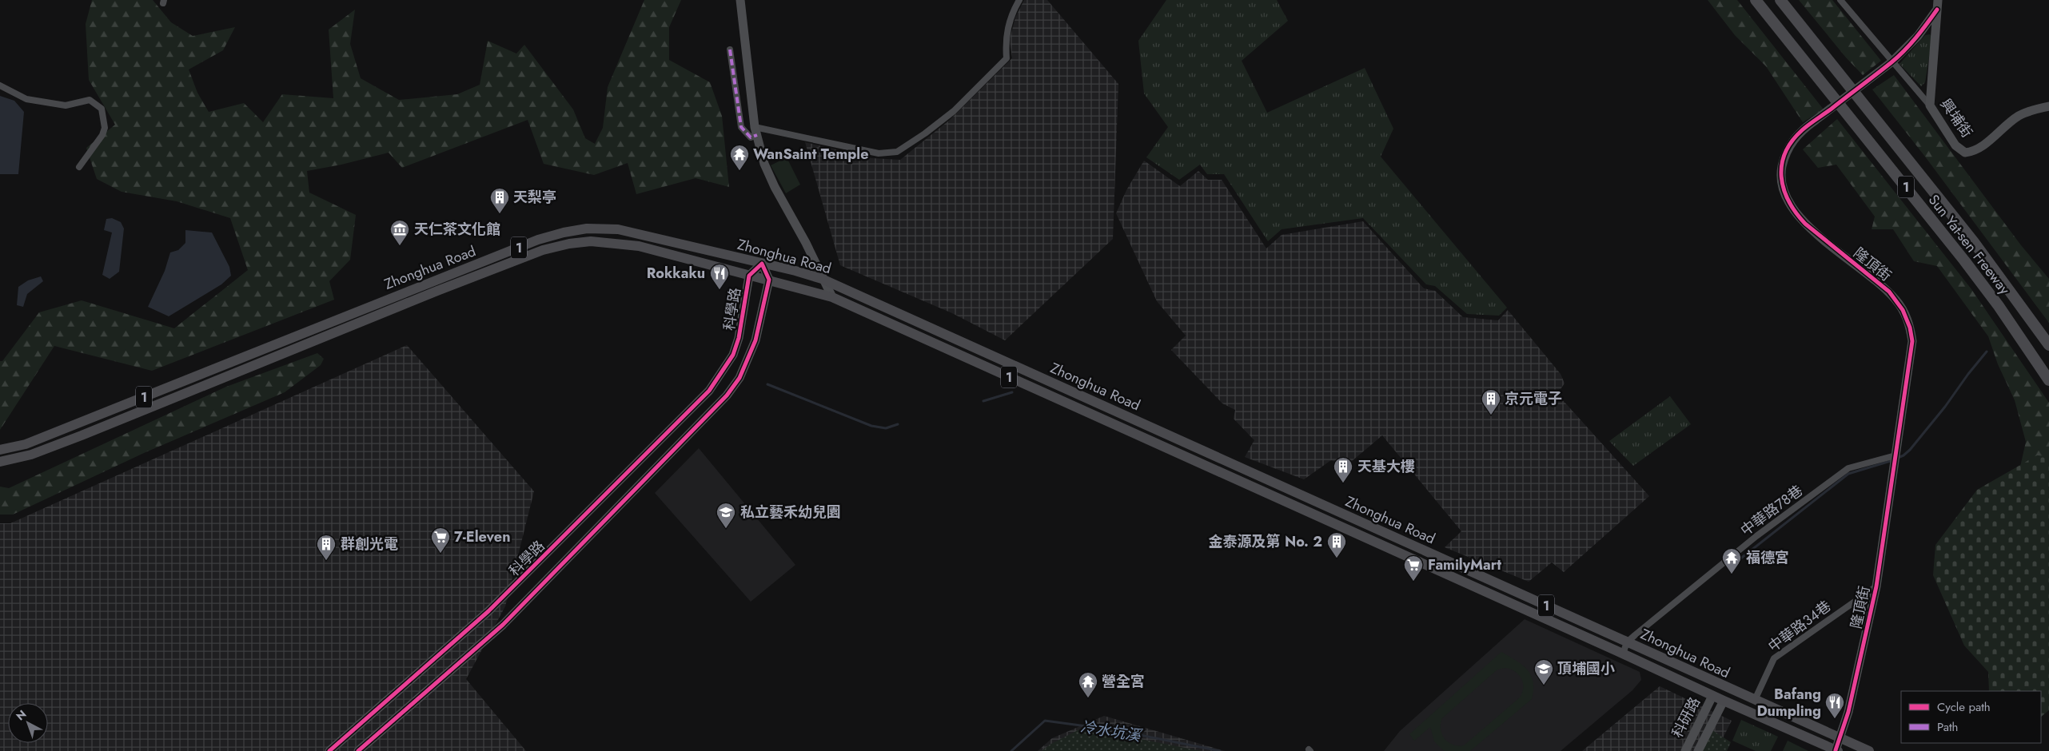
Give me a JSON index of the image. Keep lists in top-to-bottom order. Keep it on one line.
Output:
{"streets":{"highway":["1","Sun Yat-sen Freeway"],"main road":["Zhonghua Road"],"street":["興埔街","隆頂街","科學路","中華路78巷","中華路34巷","科研路"]},"crossings":[["興埔街","隆頂街"],["Zhonghua Road","隆頂街"],["Zhonghua Road","科學路"],["Zhonghua Road","中華路78巷"],["Zhonghua Road","中華路34巷"],["Zhonghua Road","科研路"],["隆頂街","中華路78巷"],["隆頂街","中華路34巷"]],"water":["冷水坑溪"],"places":{"temple":["WanSaint Temple","福德宮","營全宮"],"building":["天梨亭","京元電子","天基大樓","金泰源及第 No. 2","群創光電"],"museum":["天仁茶文化館"],"restaurant":["Rokkaku","Bafang Dumpling"],"school or university":["私立藝禾幼兒園","頂埔國小"],"supermarket":["7-Eleven","FamilyMart"]},"legend":["Cycle path","Path"],"north":"top left"}
